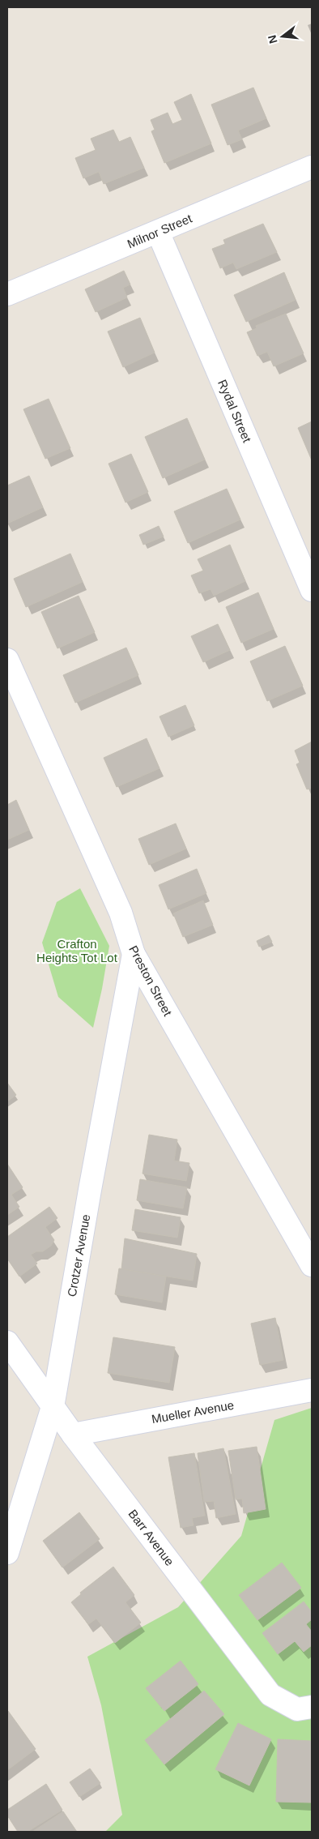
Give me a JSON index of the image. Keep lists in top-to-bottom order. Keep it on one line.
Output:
{"streets":{"street":["Milnor Street","Rydal Street","Preston Street","Crotzer Avenue","Mueller Avenue","Barr Avenue"]},"crossings":[["Milnor Street","Rydal Street"],["Preston Street","Crotzer Avenue"],["Crotzer Avenue","Barr Avenue"],["Mueller Avenue","Barr Avenue"]],"parks":["Crafton Heights Tot Lot"],"north":"left"}
